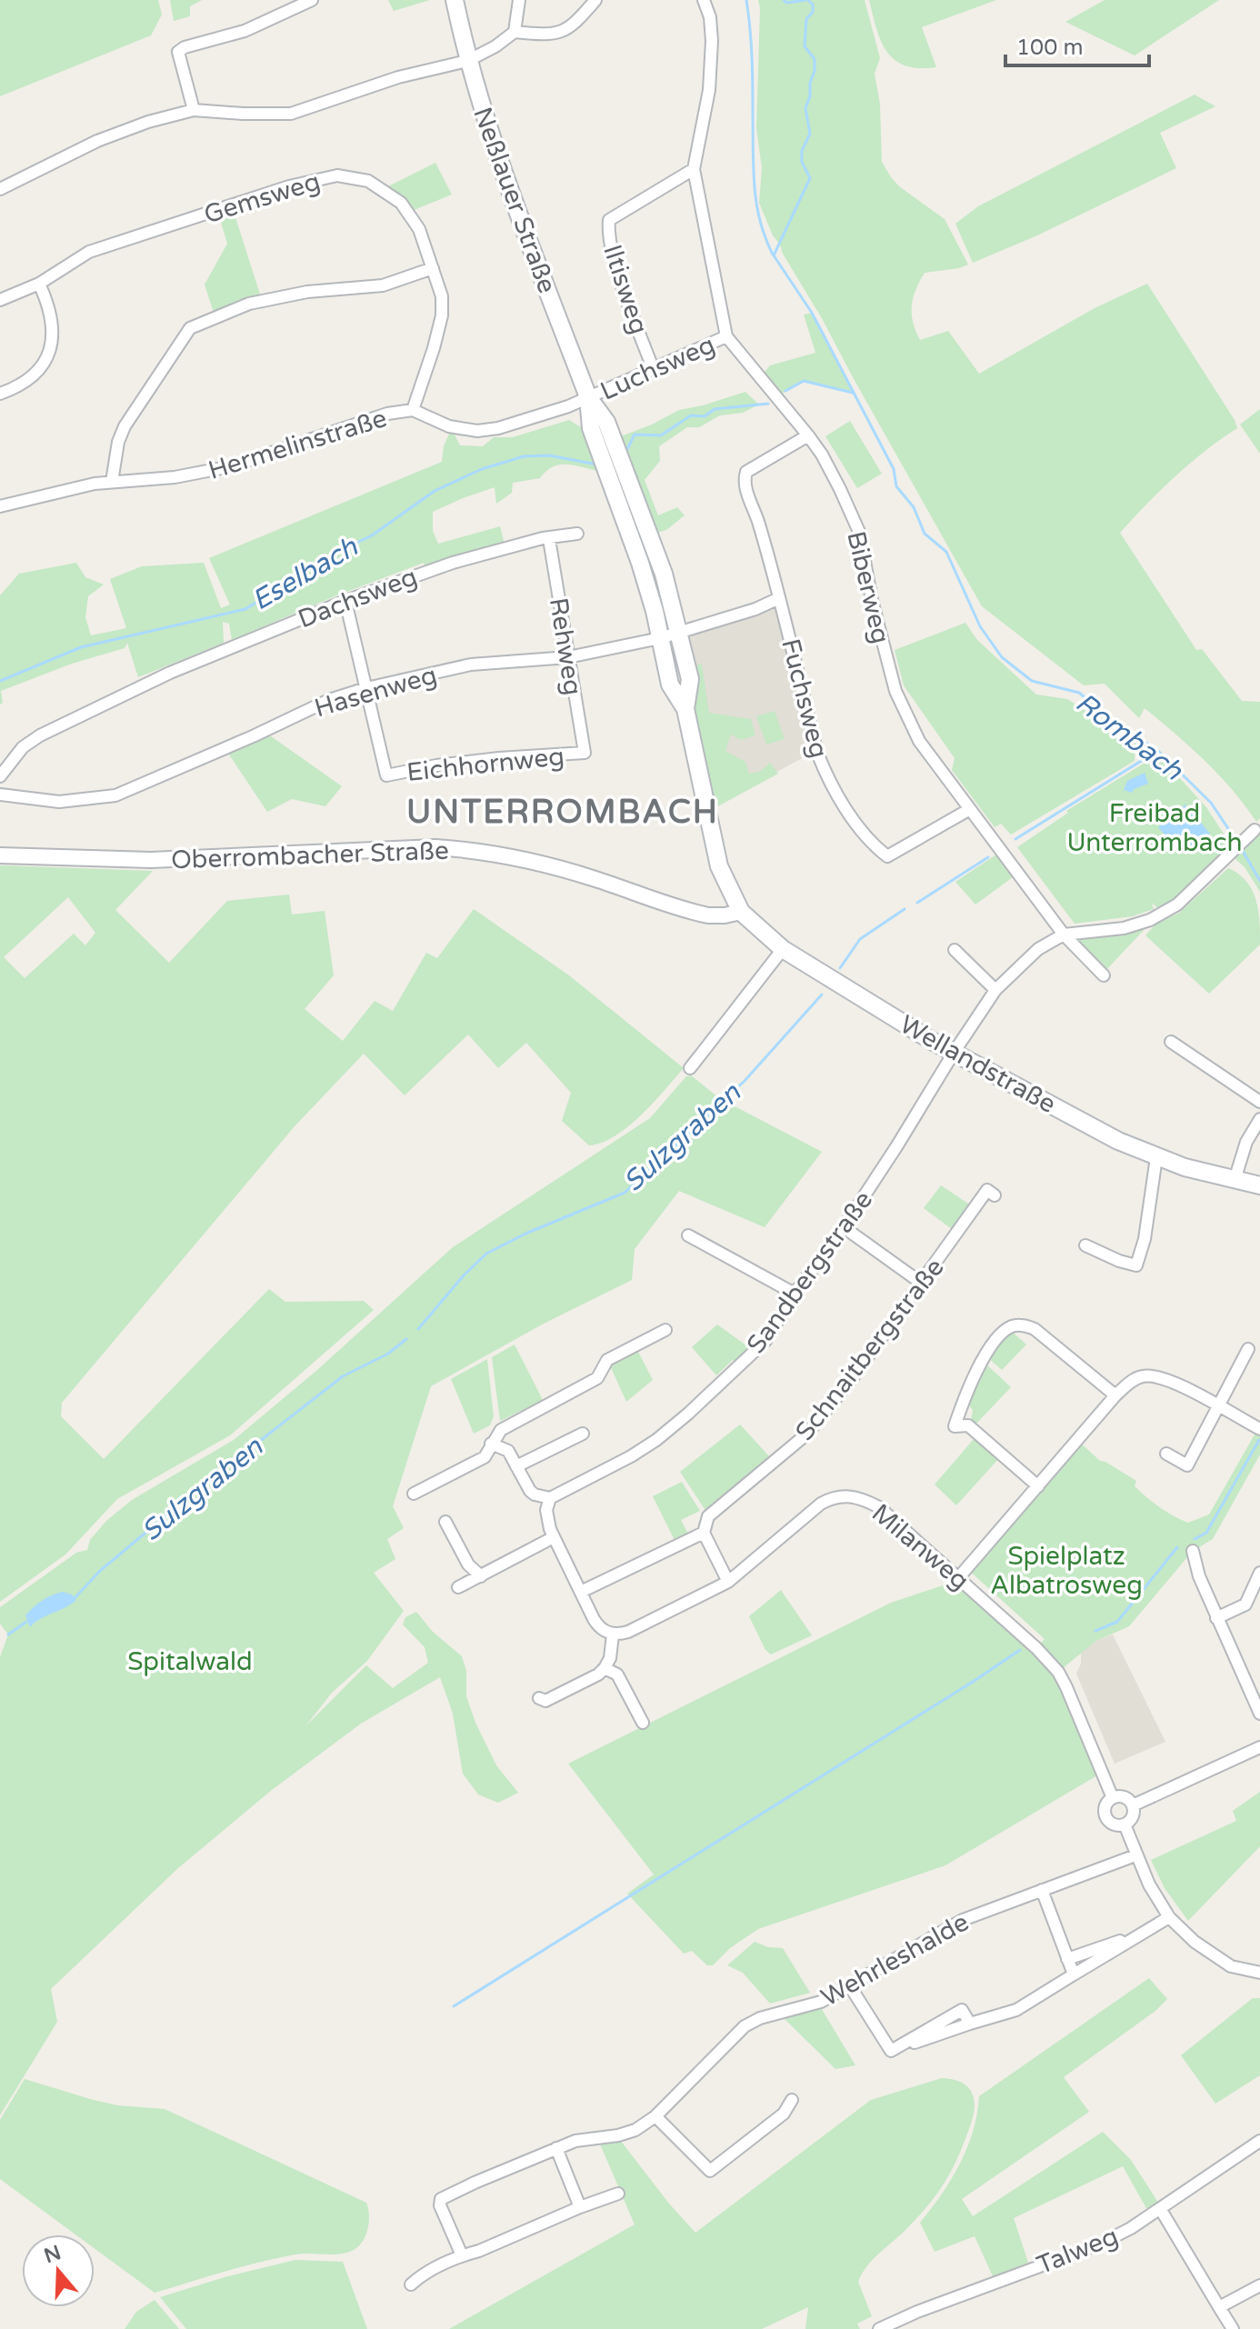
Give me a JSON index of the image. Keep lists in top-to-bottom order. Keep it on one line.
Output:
{"streets":{"main road":["Neßlauer Straße","Wellandstraße"],"street":["Gemsweg","Iltisweg","Luchsweg","Hermelinstraße","Biberweg","Dachsweg","Rehweg","Hasenweg","Fuchsweg","Eichhornweg","Oberrombacher Straße","Sandbergstraße","Schnaitbergstraße","Milanweg","Wehrleshalde","Talweg"]},"crossings":[["Gemsweg","Hermelinstraße"],["Neßlauer Straße","Luchsweg"],["Neßlauer Straße","Hermelinstraße"],["Neßlauer Straße","Hasenweg"],["Neßlauer Straße","Oberrombacher Straße"],["Neßlauer Straße","Wellandstraße"],["Iltisweg","Luchsweg"],["Iltisweg","Biberweg"],["Luchsweg","Hermelinstraße"],["Luchsweg","Biberweg"],["Biberweg","Fuchsweg"],["Biberweg","Sandbergstraße"],["Dachsweg","Rehweg"],["Rehweg","Hasenweg"],["Rehweg","Eichhornweg"],["Hasenweg","Eichhornweg"],["Oberrombacher Straße","Wellandstraße"],["Wellandstraße","Sandbergstraße"]],"districts":["UNTERROMBACH"],"water":["Eselbach","Rombach","Sulzgraben"],"parks":["Freibad Unterrombach","Spielplatz Albatrosweg","Spitalwald"],"scale_bar":"100 m","north":"top"}
